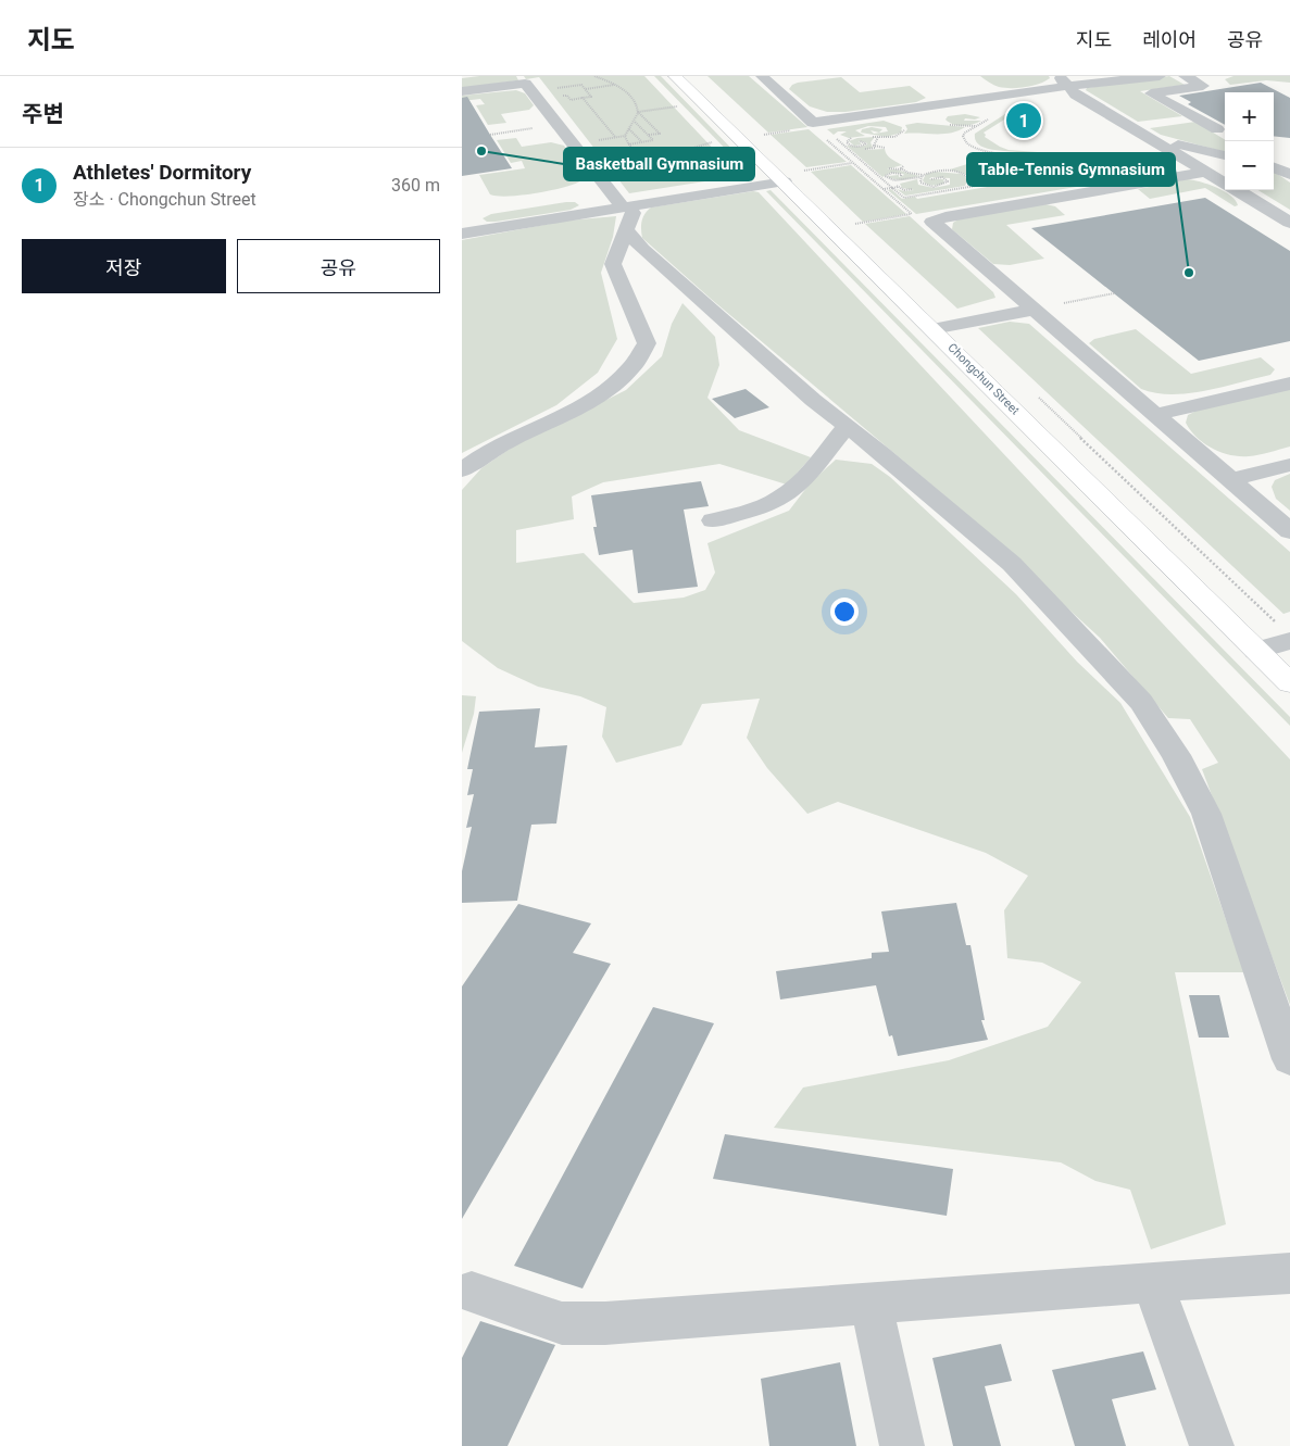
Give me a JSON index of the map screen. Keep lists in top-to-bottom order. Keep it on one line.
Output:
{"streets":{"main road":["Chongchun Street"]},"places":["Basketball Gymnasium","Table-Tennis Gymnasium"],"page":{"header":"지도","nav":["지도","레이어","공유"],"heading":"주변","map_buttons":["+","−"],"pins":"1","list":[{"mark":"1","name":"Athletes' Dormitory","note":"장소 · Chongchun Street","value":"360 m"}],"buttons":["저장","공유"]}}
